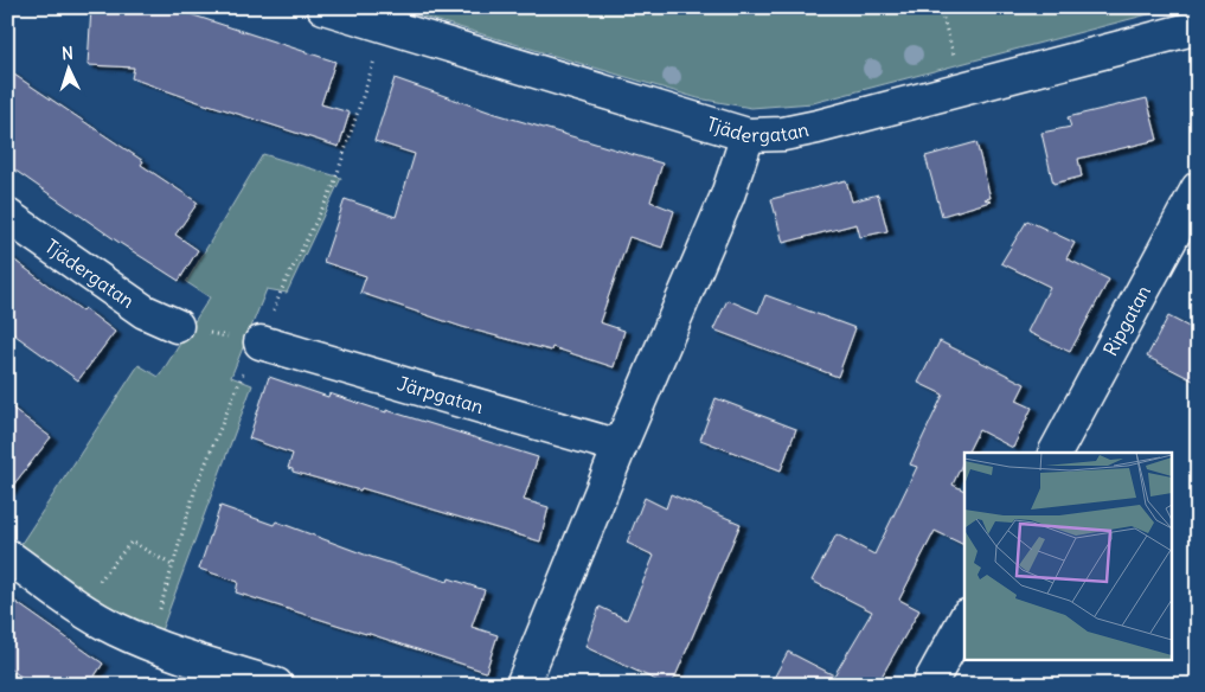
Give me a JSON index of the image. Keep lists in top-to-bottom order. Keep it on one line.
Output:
{"streets":{"street":["Tjädergatan","Ripgatan","Järpgatan"]},"north":"top"}
